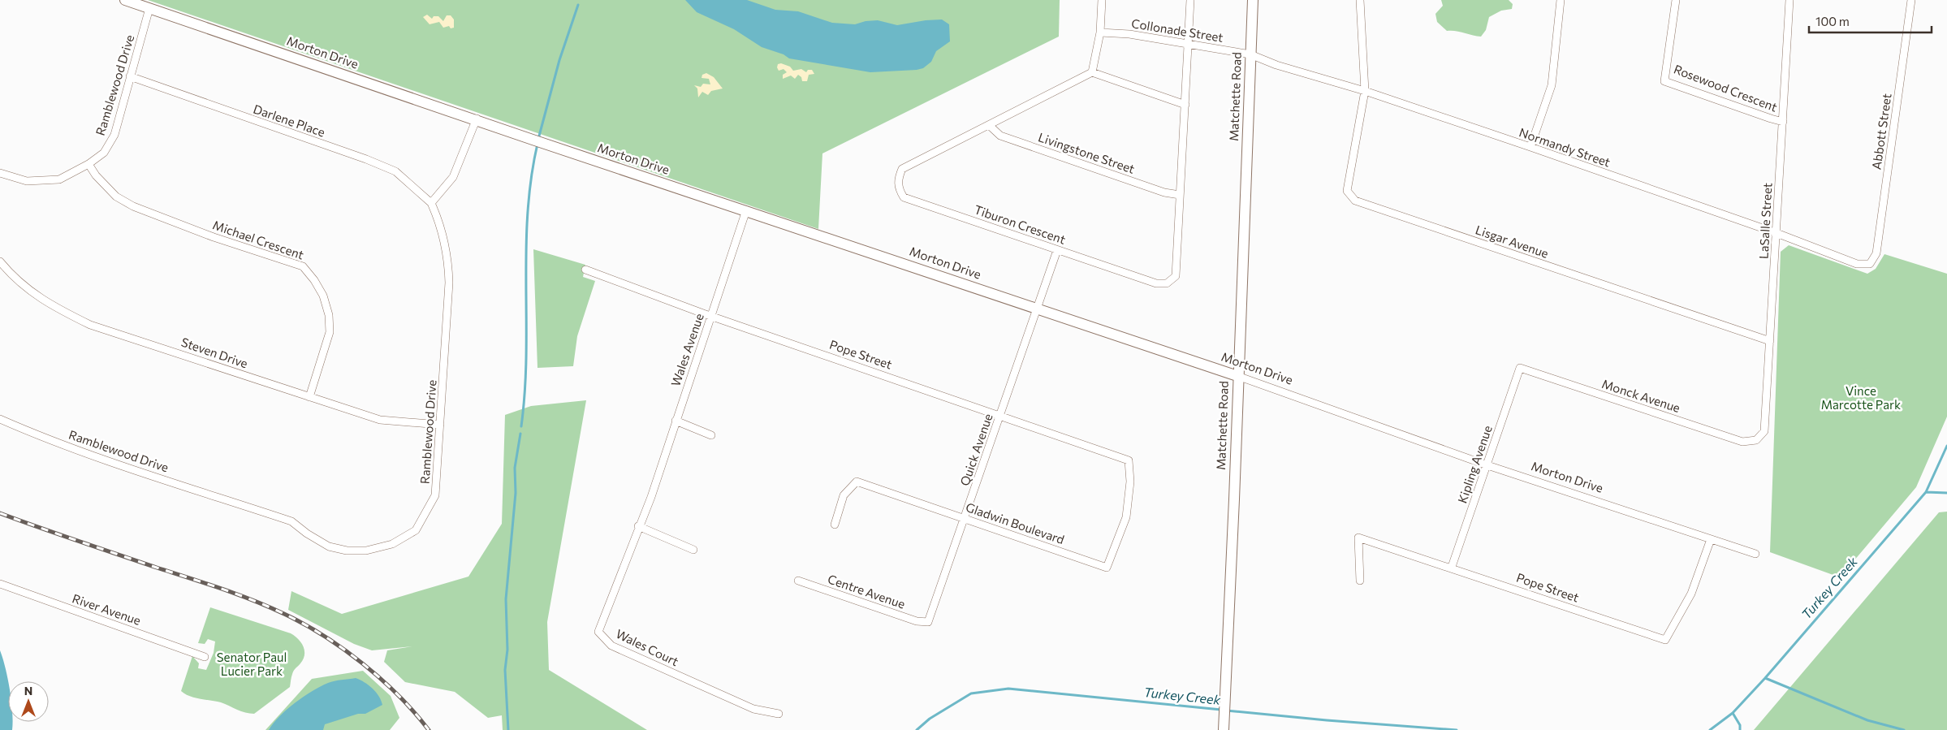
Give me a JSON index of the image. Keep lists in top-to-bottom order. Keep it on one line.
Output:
{"streets":{"street":["Collonade Street","Morton Drive","Ramblewood Drive","Rosewood Crescent","Matchette Road","Darlene Place","Abbott Street","Normandy Street","Livingstone Street","LaSalle Street","Tiburon Crescent","Michael Crescent","Lisgar Avenue","Wales Avenue","Steven Drive","Pope Street","Monck Avenue","Quick Avenue","Kipling Avenue","Gladwin Boulevard","Centre Avenue","River Avenue","Wales Court"]},"crossings":[["Collonade Street","Matchette Road"],["Collonade Street","Normandy Street"],["Collonade Street","Tiburon Crescent"],["Morton Drive","Ramblewood Drive"],["Morton Drive","Matchette Road"],["Morton Drive","Wales Avenue"],["Morton Drive","Pope Street"],["Morton Drive","Quick Avenue"],["Morton Drive","Kipling Avenue"],["Ramblewood Drive","Darlene Place"],["Ramblewood Drive","Michael Crescent"],["Ramblewood Drive","Steven Drive"],["Rosewood Crescent","LaSalle Street"],["Matchette Road","Normandy Street"],["Abbott Street","Normandy Street"],["Normandy Street","LaSalle Street"],["Normandy Street","Lisgar Avenue"],["Livingstone Street","Tiburon Crescent"],["LaSalle Street","Lisgar Avenue"],["LaSalle Street","Monck Avenue"],["Tiburon Crescent","Quick Avenue"],["Michael Crescent","Steven Drive"],["Wales Avenue","Pope Street"],["Wales Avenue","Wales Court"],["Pope Street","Quick Avenue"],["Pope Street","Kipling Avenue"],["Pope Street","Gladwin Boulevard"],["Monck Avenue","Kipling Avenue"],["Quick Avenue","Gladwin Boulevard"],["Quick Avenue","Centre Avenue"]],"water":["Turkey Creek"],"parks":["Vince Marcotte Park","Senator Paul Lucier Park"],"scale_bar":"100 m","north":"top"}
